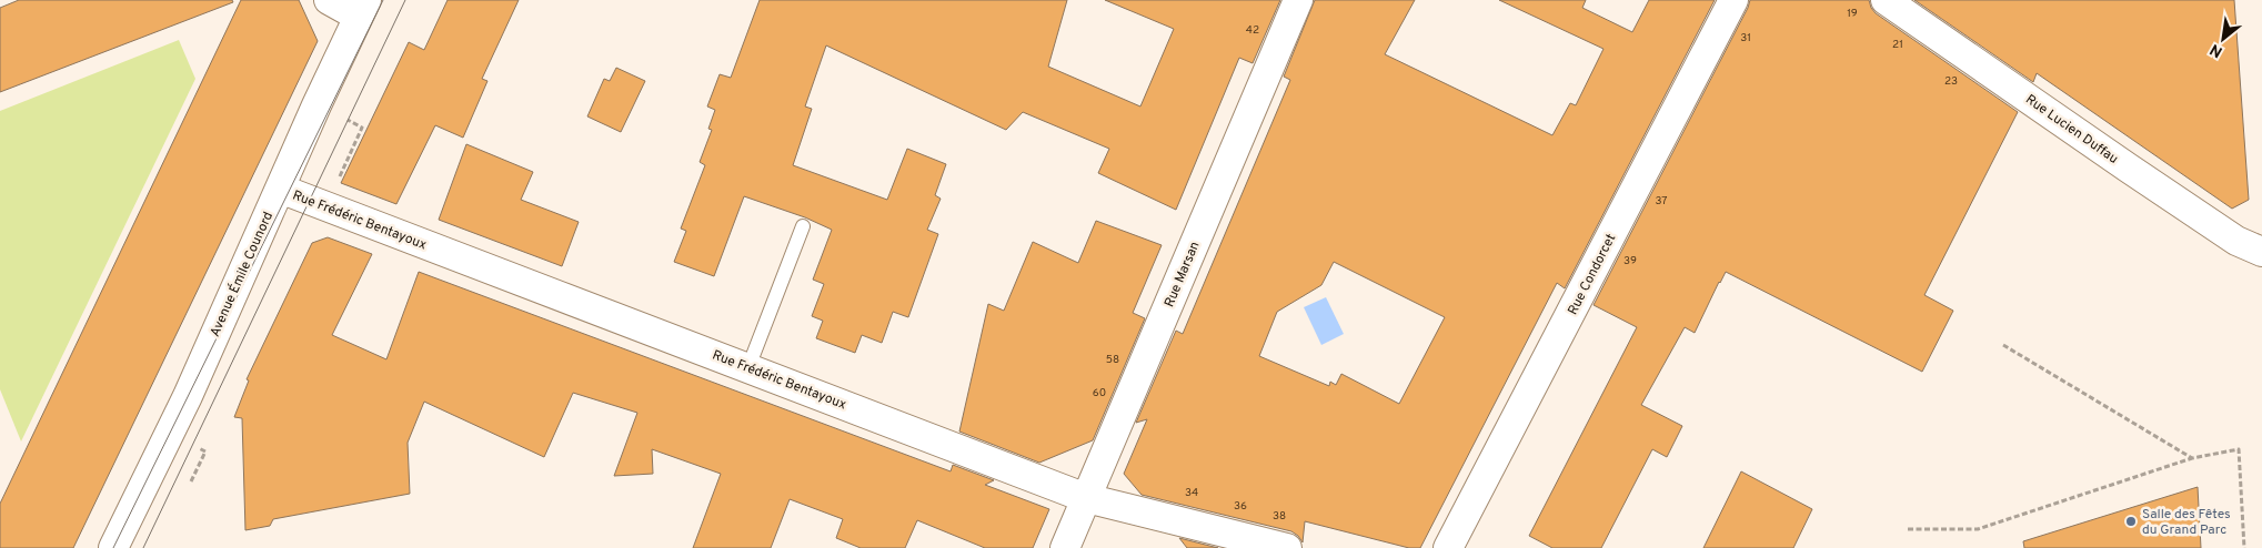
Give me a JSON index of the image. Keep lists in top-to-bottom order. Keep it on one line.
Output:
{"streets":{"street":["Rue Lucien Duffau","Rue Frédéric Bentayoux","Avenue Émile Counord","Rue Marsan","Rue Condorcet"]},"crossings":[["Rue Frédéric Bentayoux","Avenue Émile Counord"],["Rue Frédéric Bentayoux","Rue Marsan"]],"places":["Salle des Fêtes du Grand Parc"],"house_numbers":["19","42","31","21","23","37","39","58","60","34","36","38"],"north":"bottom left"}
